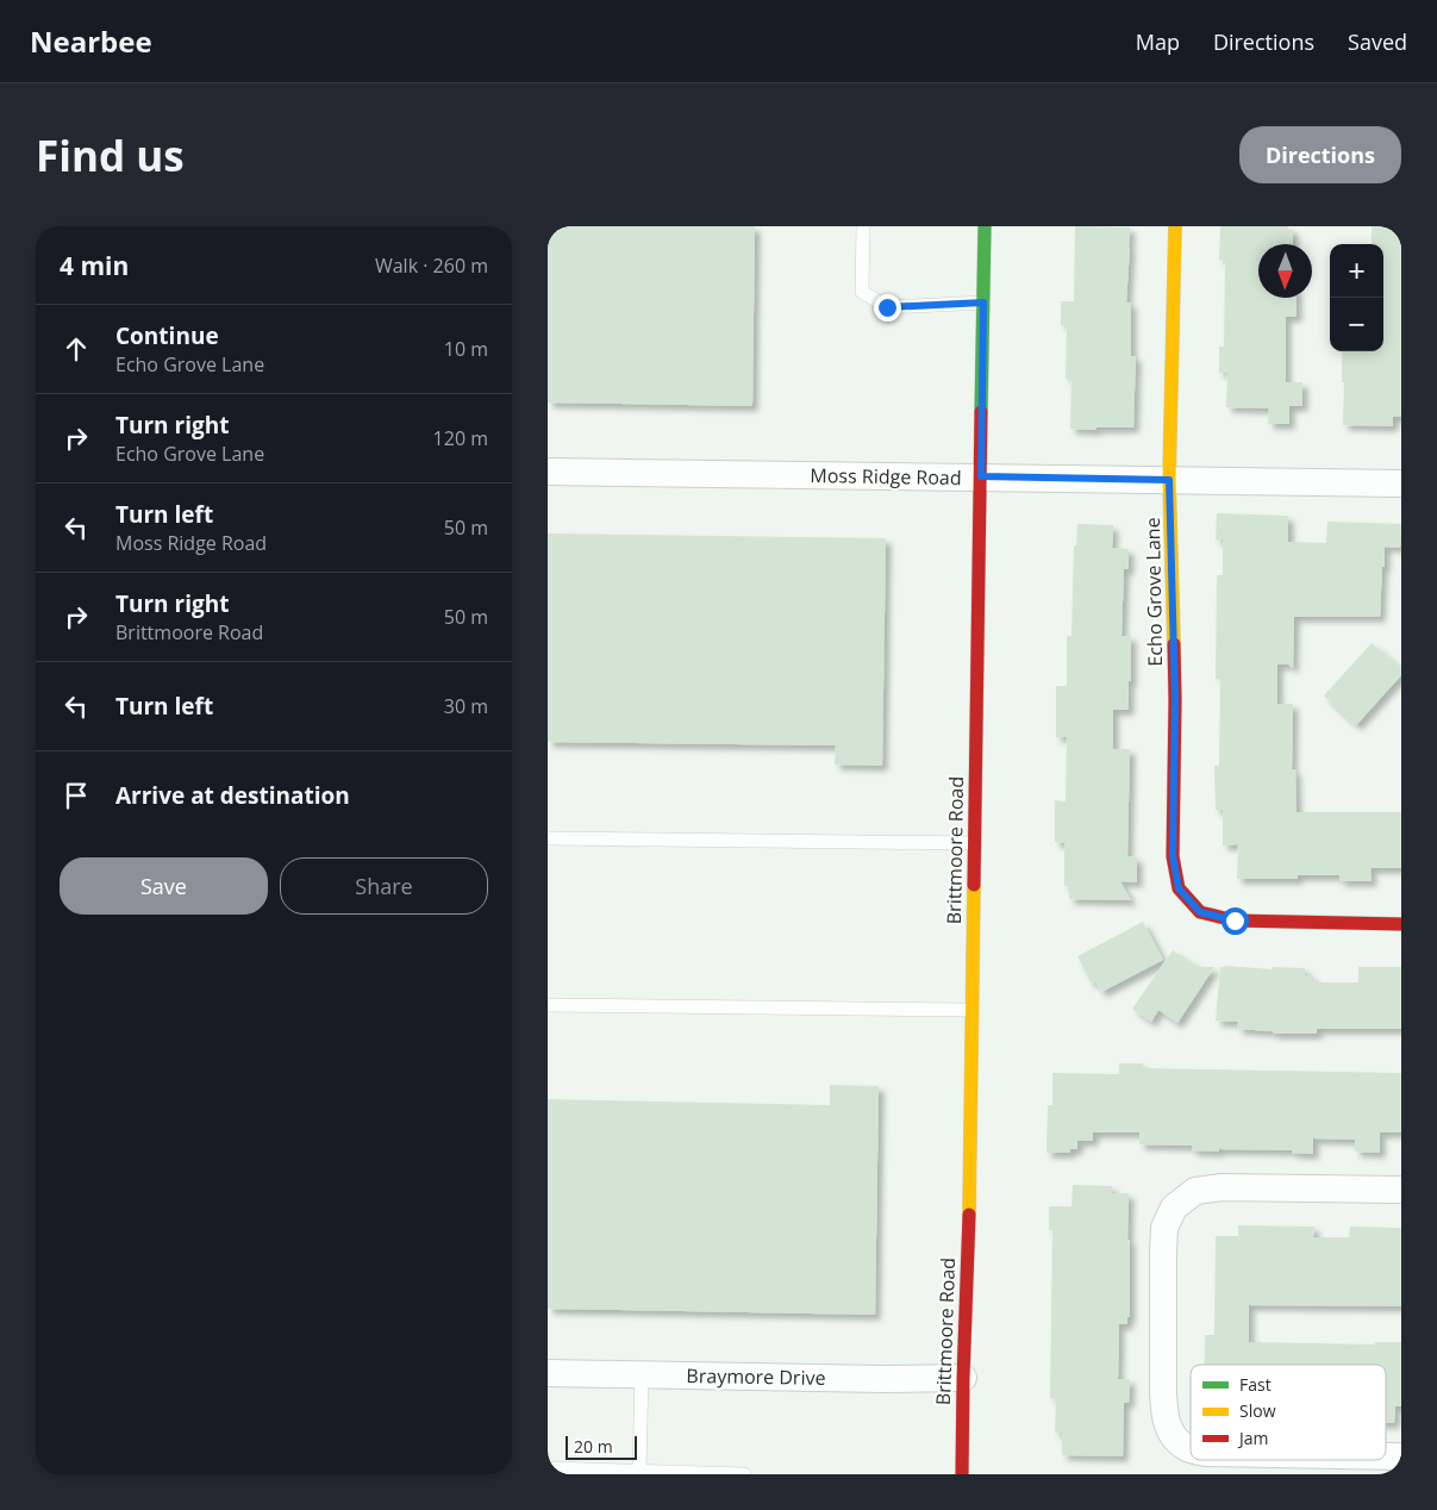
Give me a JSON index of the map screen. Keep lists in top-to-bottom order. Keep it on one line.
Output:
{"streets":{"main road":["Echo Grove Lane","Brittmoore Road"],"street":["Moss Ridge Road","Braymore Drive"]},"crossings":[["Moss Ridge Road","Echo Grove Lane"],["Moss Ridge Road","Brittmoore Road"],["Brittmoore Road","Braymore Drive"]],"legend":["Fast","Slow","Jam"],"scale_bar":"20 m","north":"bottom","page":{"header":"Nearbee","nav":["Map","Directions","Saved"],"buttons":["Directions",["Save","Share"]],"title":"Find us","heading":["4 min","Walk · 260 m"],"map_buttons":["+","−"],"list":[["Continue","Echo Grove Lane","10 m"],["Turn right","Echo Grove Lane","120 m"],["Turn left","Moss Ridge Road","50 m"],["Turn right","Brittmoore Road","50 m"],["Turn left","30 m"],"Arrive at destination"],"scale":"20 m"}}
